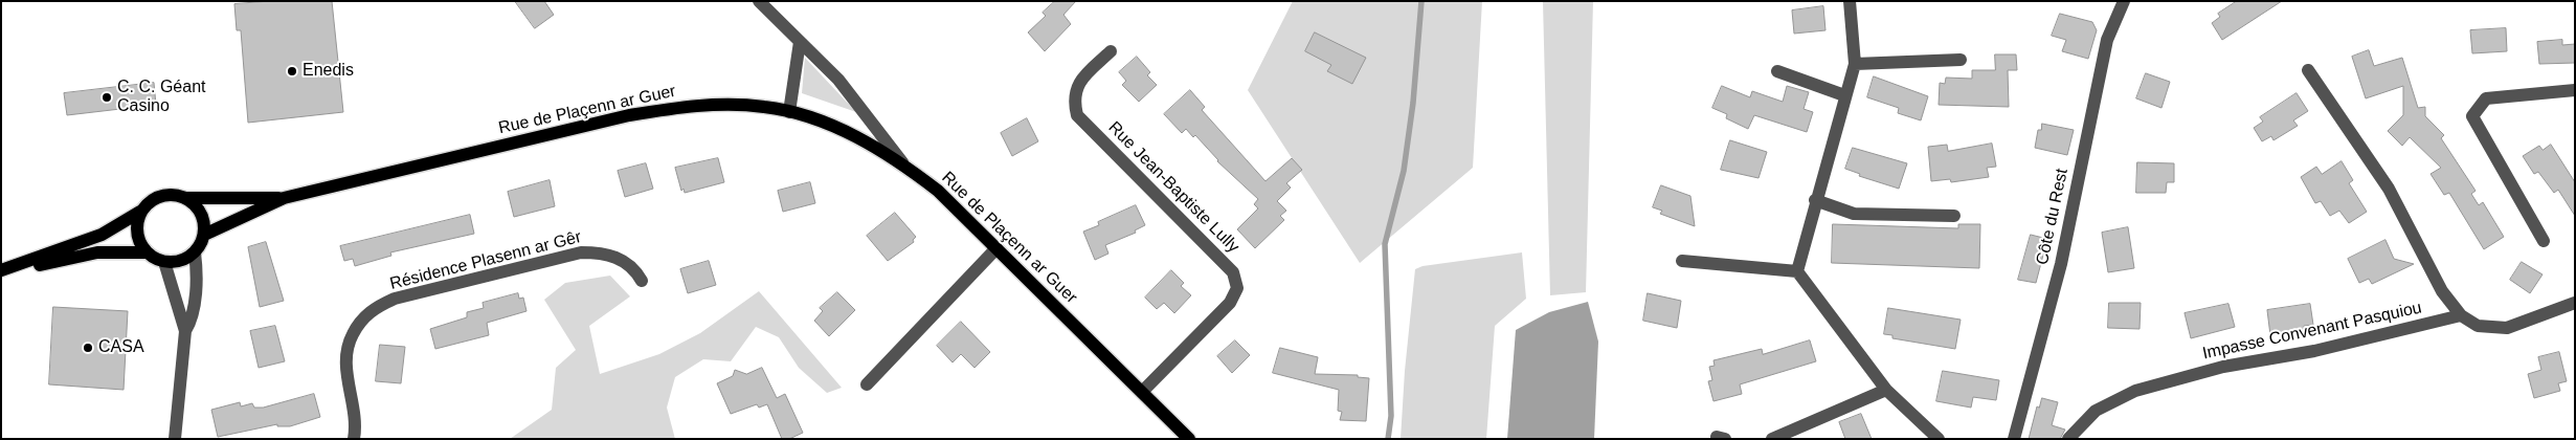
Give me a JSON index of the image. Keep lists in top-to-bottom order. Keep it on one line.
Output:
{"streets":{"main road":["Rue de Plaçenn ar Guer"],"street":["Rue Jean-Baptiste Lully","Côte du Rest","Résidence Plasenn ar Gêr","Impasse Convenant Pasquiou"]},"crossings":[["Rue de Plaçenn ar Guer","Rue Jean-Baptiste Lully"]],"places":["Enedis","C. C. Géant Casino","CASA"]}
